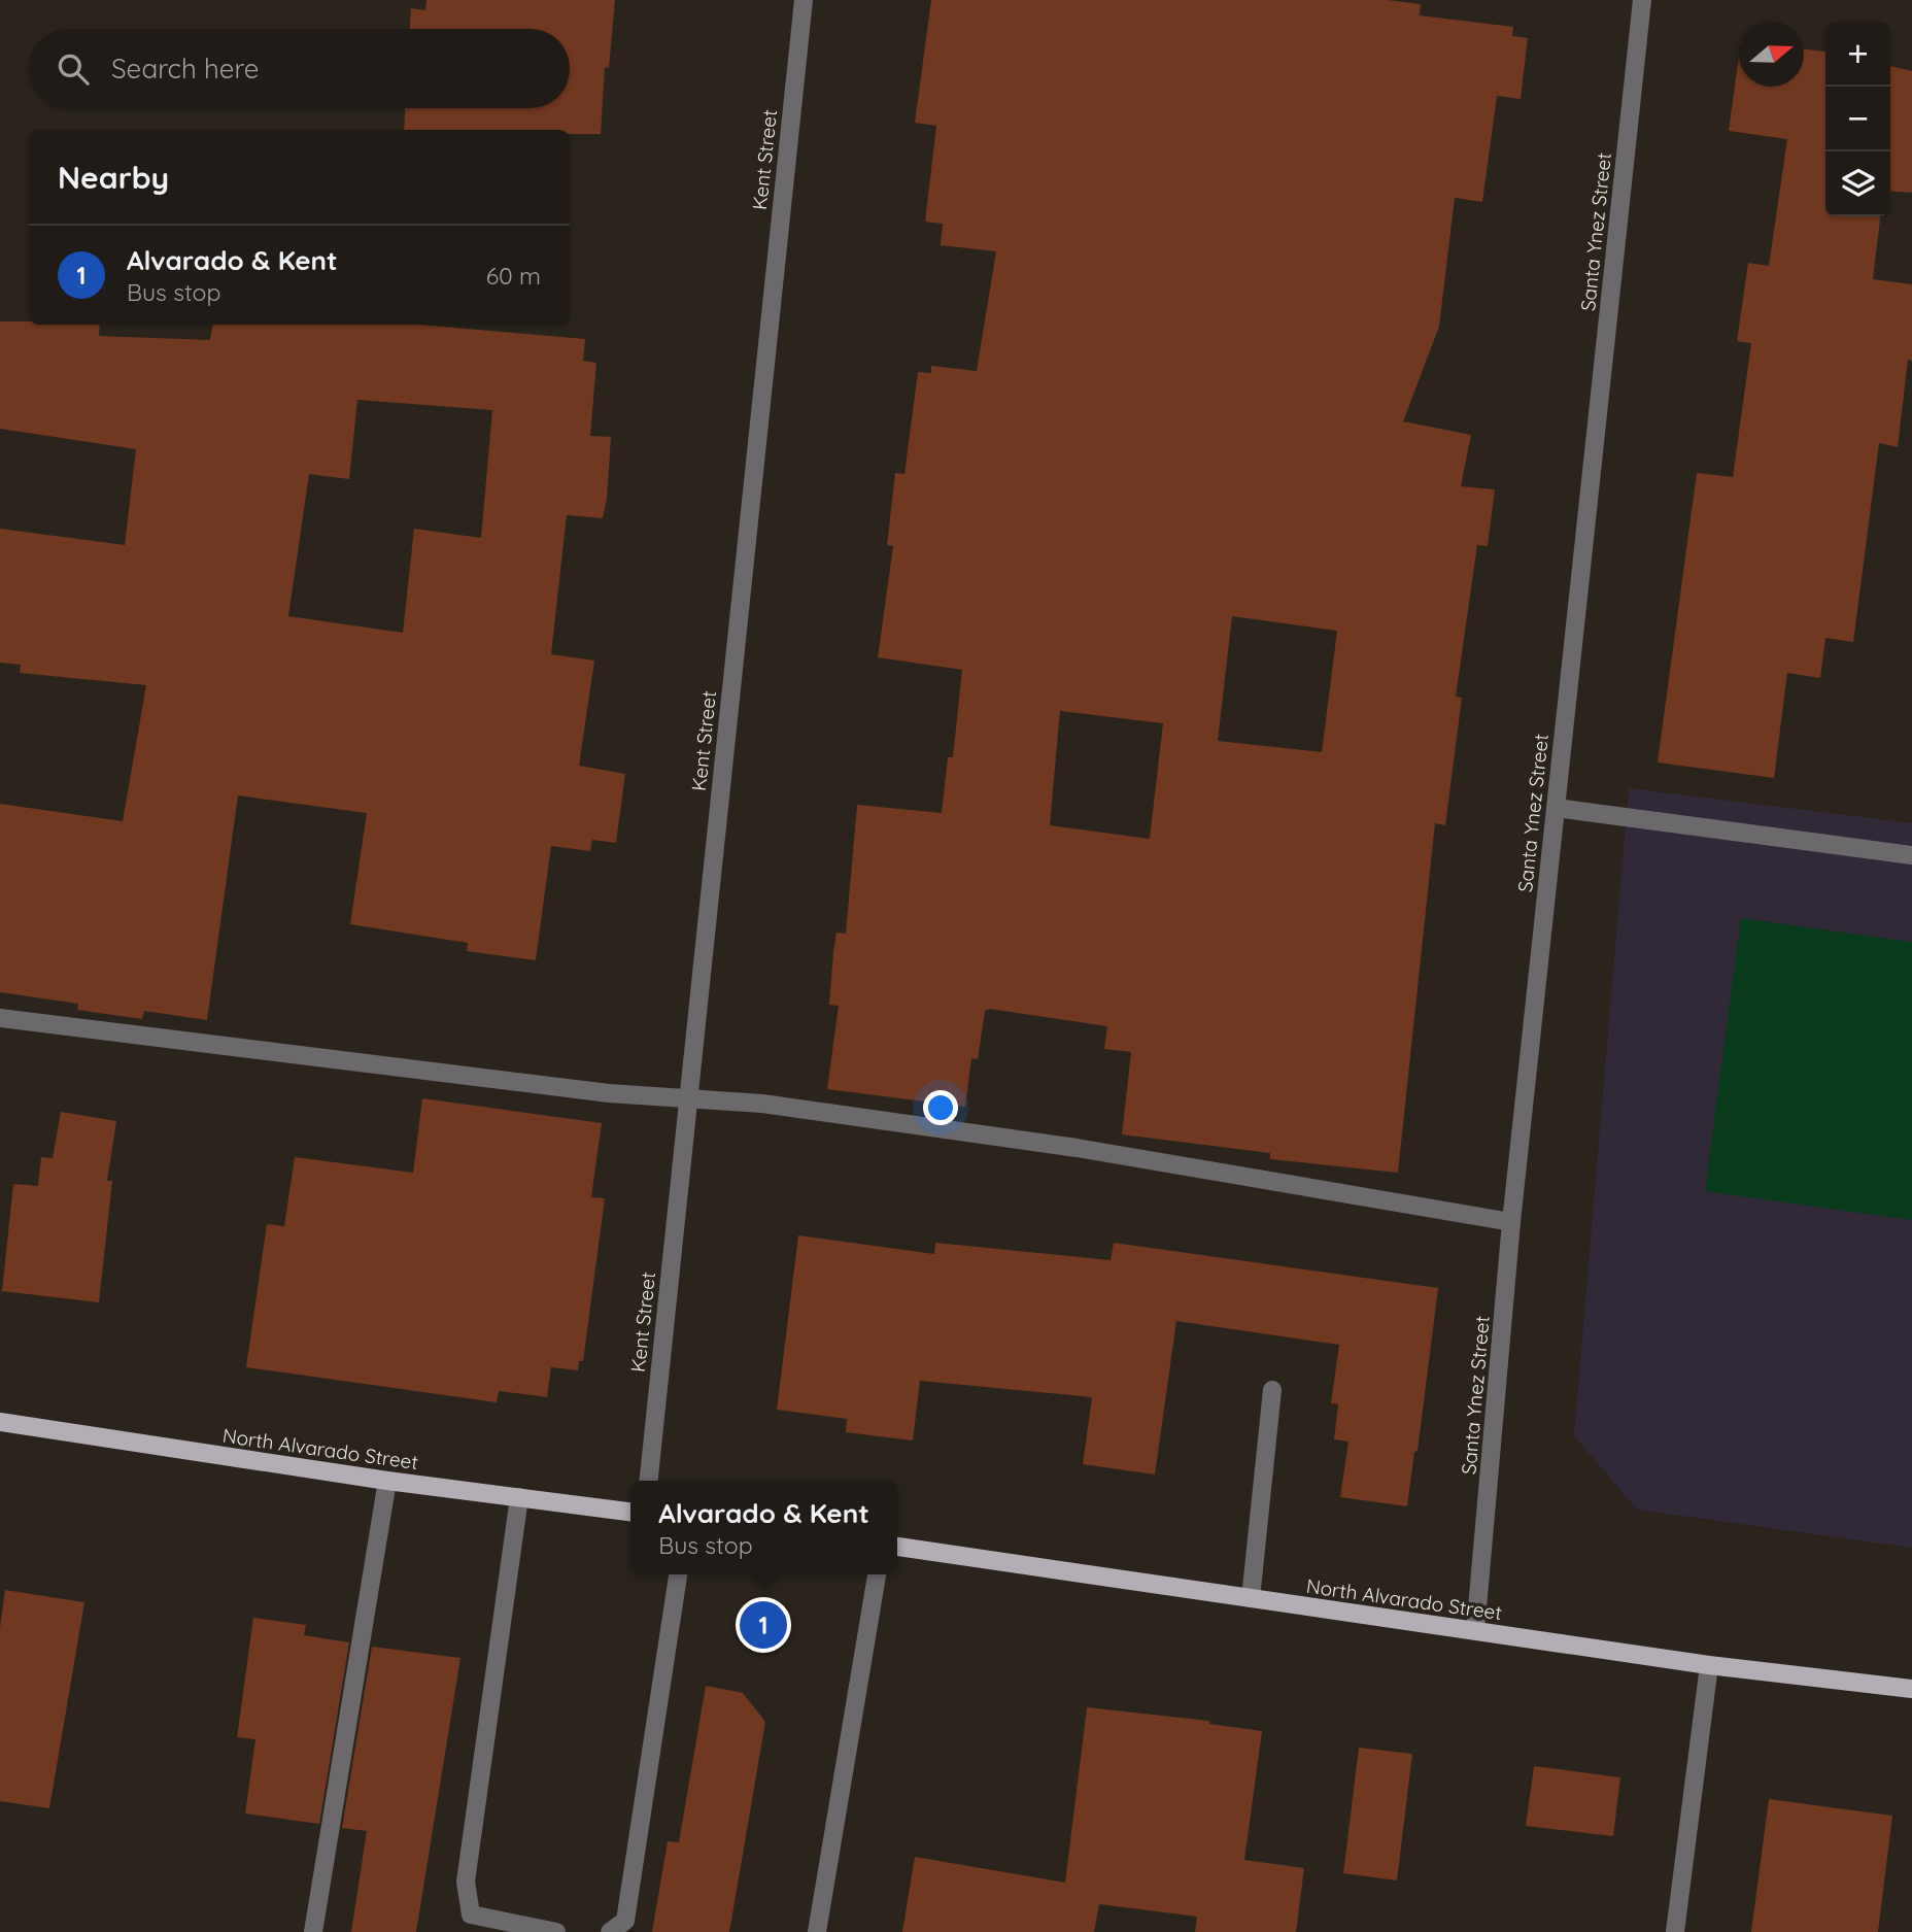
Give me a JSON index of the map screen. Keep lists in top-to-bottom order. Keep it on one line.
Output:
{"streets":{"main road":["North Alvarado Street"],"street":["Kent Street","Santa Ynez Street"]},"crossings":[["Santa Ynez Street","North Alvarado Street"]],"north":"right","page":{"map_buttons":["+","−"],"search":"Search here","heading":"Nearby","list":[{"mark":"1","name":"Alvarado & Kent","note":"Bus stop","value":"60 m"}],"popup":["Alvarado & Kent","Bus stop"],"pins":"1"}}
